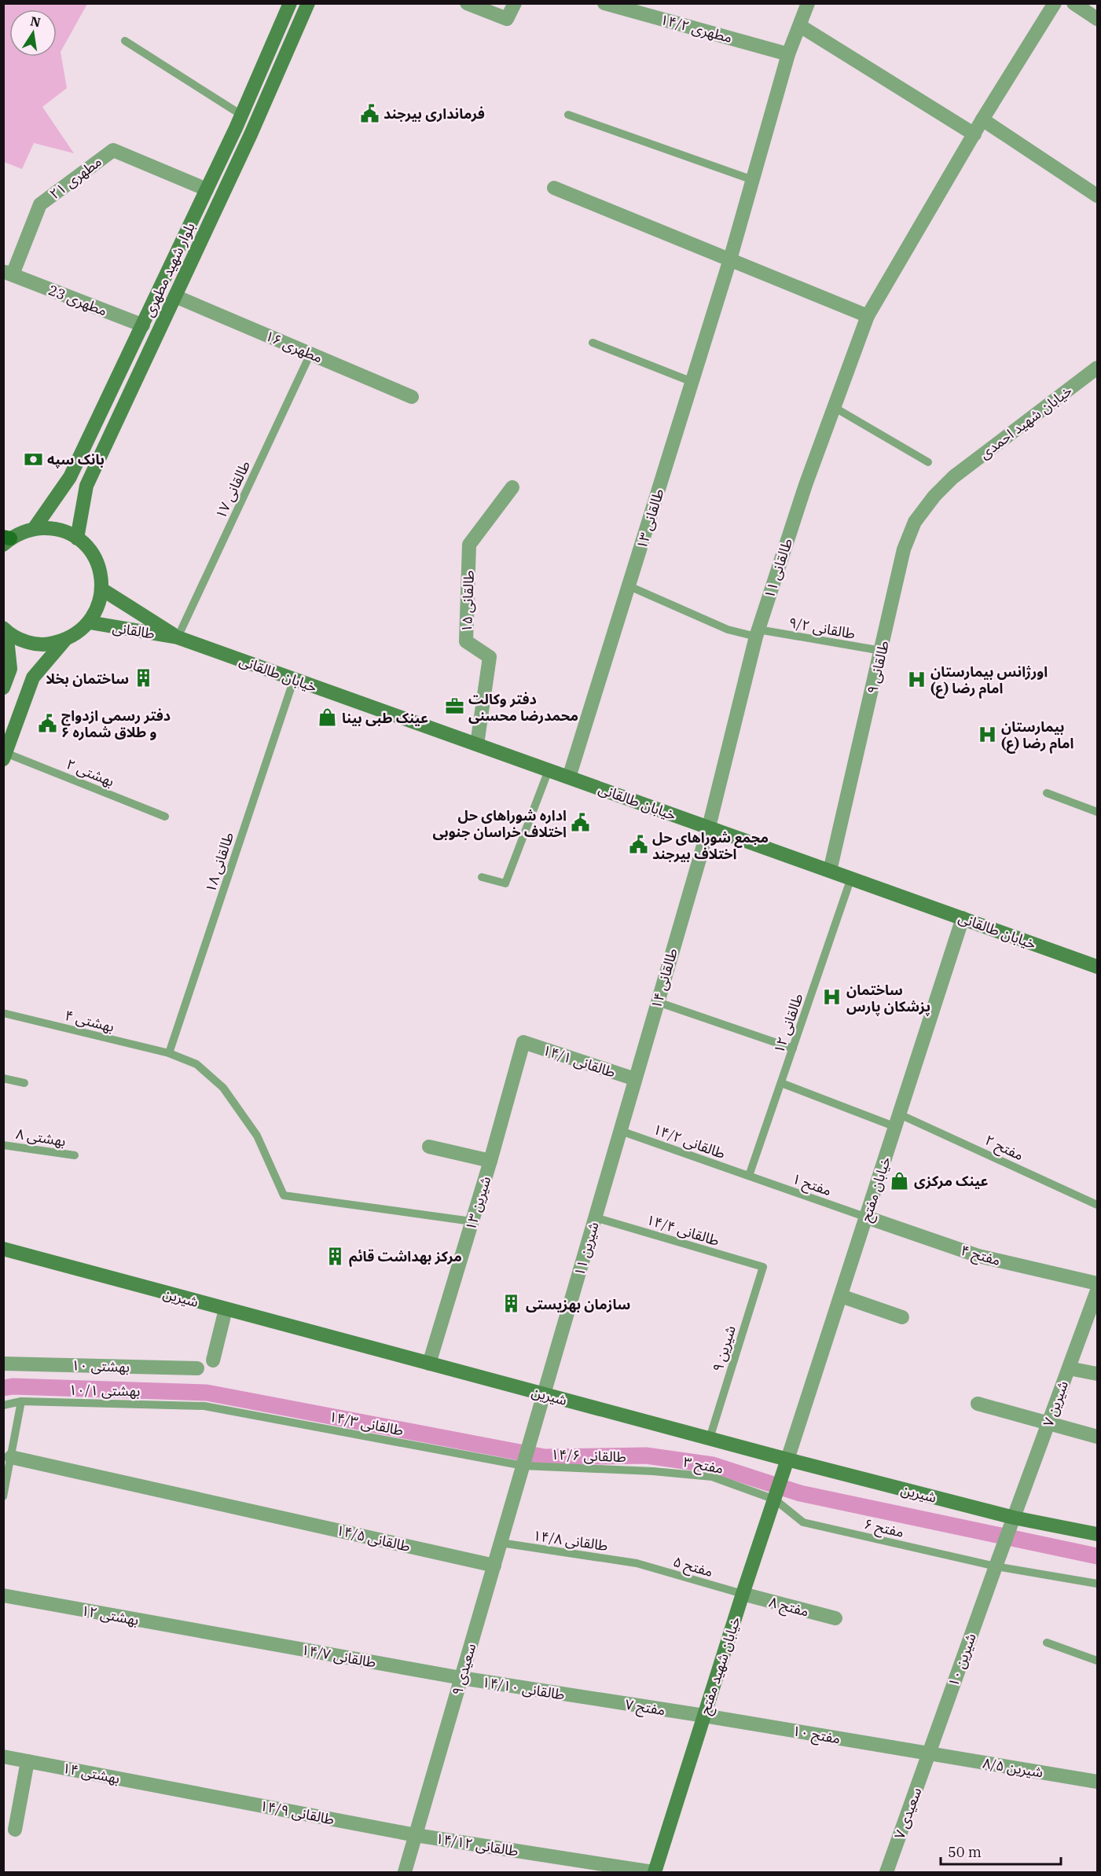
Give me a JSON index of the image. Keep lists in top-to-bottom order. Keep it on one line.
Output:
{"streets":{"main road":["بلوار شهید مطهری","طالقانی","خیابان طالقانی","شیرین","خیابان شهید مفتح"],"street":["مطهری ۱۴/۲","مطهری ۲۱","مطهری 23","مطهری ۱۶","خیابان شهید احمدی","طالقانی ۱۳","طالقانی ۱۱","طالقانی ۱۵","طالقانی ۹","طالقانی ۱۴","طالقانی ۱۴/۱","خیابان مفتح","شیرین ۱۳","شیرین ۱۱","مفتح ۴","بهشتی ۱۰","شیرین ۷","طالقانی ۱۴/۵","مفتح ۸","بهشتی ۱۲","طالقانی ۱۴/۷","شیرین ۱۰","سعیدی ۹","طالقانی ۱۴/۱۰","مفتح ۷","مفتح ۱۰","شیرین ۸/۵","بهشتی ۱۴","طالقانی ۱۴/۹","سعیدی ۷","طالقانی ۱۴/۱۲"],"lane":["طالقانی ۱۷","طالقانی ۹/۲","بهشتی ۲","طالقانی ۱۸","بهشتی ۴","طالقانی ۱۲","بهشتی ۸","طالقانی ۱۴/۲","مفتح ۲","مفتح ۱","طالقانی ۱۴/۴","شیرین ۹","بهشتی ۱۰/۱","طالقانی ۱۴/۳","طالقانی ۱۴/۶","مفتح ۳","مفتح ۶","طالقانی ۱۴/۸","مفتح ۵"]},"crossings":[["مطهری ۱۴/۲","طالقانی ۱۳"],["مطهری ۲۱","بلوار شهید مطهری"],["مطهری ۲۱","مطهری 23"],["بلوار شهید مطهری","مطهری 23"],["بلوار شهید مطهری","مطهری ۱۶"],["مطهری ۱۶","طالقانی ۱۷"],["خیابان شهید احمدی","طالقانی ۹"],["طالقانی ۱۷","طالقانی"],["طالقانی ۱۷","خیابان طالقانی"],["طالقانی ۱۳","طالقانی ۹/۲"],["طالقانی ۱۳","خیابان طالقانی"],["طالقانی ۱۱","طالقانی ۹/۲"],["طالقانی ۱۱","خیابان طالقانی"],["طالقانی ۱۱","طالقانی ۱۴"],["طالقانی ۱۵","خیابان طالقانی"],["طالقانی ۹/۲","طالقانی ۹"],["طالقانی","خیابان طالقانی"],["طالقانی ۹","خیابان طالقانی"],["خیابان طالقانی","طالقانی ۱۸"],["خیابان طالقانی","طالقانی ۱۴"],["خیابان طالقانی","طالقانی ۱۲"],["خیابان طالقانی","خیابان مفتح"],["طالقانی ۱۸","بهشتی ۴"],["طالقانی ۱۴","طالقانی ۱۴/۱"],["طالقانی ۱۴","طالقانی ۱۴/۲"],["طالقانی ۱۴","شیرین ۱۱"],["بهشتی ۴","شیرین ۱۳"],["طالقانی ۱۲","طالقانی ۱۴/۲"],["طالقانی ۱۲","مفتح ۲"],["طالقانی ۱۲","مفتح ۱"],["طالقانی ۱۴/۱","شیرین ۱۳"],["طالقانی ۱۴/۲","مفتح ۱"],["طالقانی ۱۴/۲","شیرین ۱۱"],["مفتح ۲","خیابان مفتح"],["مفتح ۱","خیابان مفتح"],["مفتح ۱","مفتح ۴"],["خیابان مفتح","مفتح ۴"],["خیابان مفتح","شیرین"],["خیابان مفتح","خیابان شهید مفتح"],["شیرین ۱۳","شیرین"],["طالقانی ۱۴/۴","شیرین ۱۱"],["طالقانی ۱۴/۴","شیرین ۹"],["شیرین ۱۱","شیرین"],["شیرین ۱۱","سعیدی ۹"],["شیرین","شیرین ۹"],["شیرین","شیرین ۷"],["شیرین","خیابان شهید مفتح"],["بهشتی ۱۰/۱","طالقانی ۱۴/۳"],["شیرین ۷","مفتح ۶"],["شیرین ۷","شیرین ۱۰"],["طالقانی ۱۴/۳","طالقانی ۱۴/۶"],["طالقانی ۱۴/۳","سعیدی ۹"],["طالقانی ۱۴/۶","مفتح ۳"],["طالقانی ۱۴/۶","سعیدی ۹"],["مفتح ۳","مفتح ۶"],["مفتح ۳","خیابان شهید مفتح"],["مفتح ۶","شیرین ۱۰"],["مفتح ۶","خیابان شهید مفتح"],["طالقانی ۱۴/۵","سعیدی ۹"],["طالقانی ۱۴/۸","مفتح ۵"],["طالقانی ۱۴/۸","سعیدی ۹"],["مفتح ۵","مفتح ۸"],["مفتح ۵","خیابان شهید مفتح"],["مفتح ۸","خیابان شهید مفتح"],["بهشتی ۱۲","طالقانی ۱۴/۷"],["طالقانی ۱۴/۷","سعیدی ۹"],["طالقانی ۱۴/۷","طالقانی ۱۴/۱۰"],["شیرین ۱۰","مفتح ۱۰"],["شیرین ۱۰","شیرین ۸/۵"],["شیرین ۱۰","سعیدی ۷"],["خیابان شهید مفتح","مفتح ۷"],["خیابان شهید مفتح","مفتح ۱۰"],["خیابان شهید مفتح","طالقانی ۱۴/۱۲"],["سعیدی ۹","طالقانی ۱۴/۱۰"],["سعیدی ۹","طالقانی ۱۴/۹"],["سعیدی ۹","طالقانی ۱۴/۱۲"],["طالقانی ۱۴/۱۰","مفتح ۷"],["مفتح ۷","مفتح ۱۰"],["مفتح ۱۰","شیرین ۸/۵"],["مفتح ۱۰","سعیدی ۷"],["شیرین ۸/۵","سعیدی ۷"],["بهشتی ۱۴","طالقانی ۱۴/۹"],["طالقانی ۱۴/۹","طالقانی ۱۴/۱۲"]],"places":{"public building":["فرمانداری بیرجند","دفتر رسمی ازدواج و طلاق شماره ۶","اداره شوراهای حل اختلاف خراسان جنوبی","مجمع شوراهای حل اختلاف بیرجند"],"bank":["بانک سپه"],"building":["ساختمان بخلا","مرکز بهداشت قائم","سازمان بهزیستی"],"hospital":["اورژانس بیمارستان امام رضا (ع)","بیمارستان امام رضا (ع)","ساختمان پزشکان پارس"],"office":["دفتر وکالت محمدرضا محسنی"],"shop":["عینک طبی بینا","عینک مرکزی"]},"scale_bar":"50 m","north":"top"}
